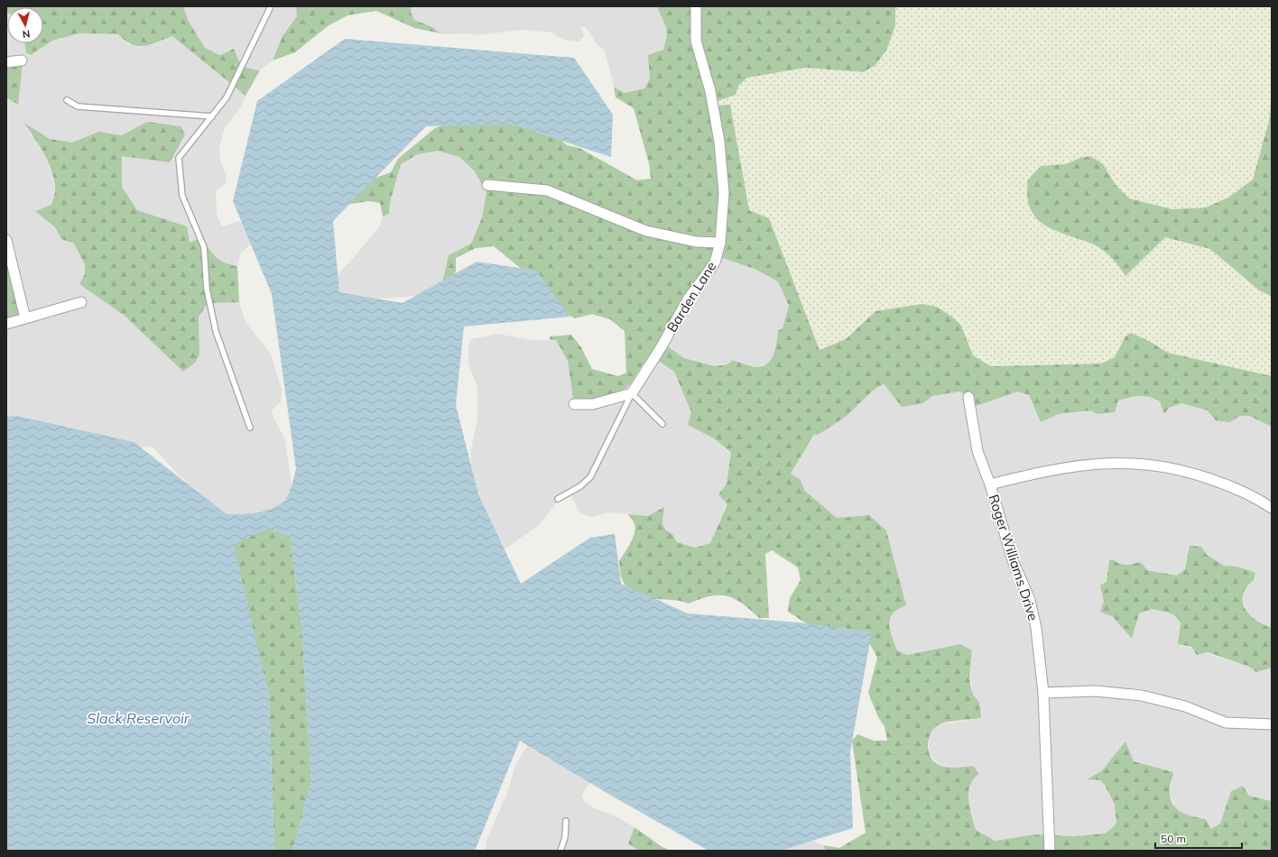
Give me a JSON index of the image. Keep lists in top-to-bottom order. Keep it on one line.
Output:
{"streets":{"street":["Barden Lane","Roger Williams Drive"]},"water":["Slack Reservoir"],"scale_bar":"50 m","north":"bottom"}
